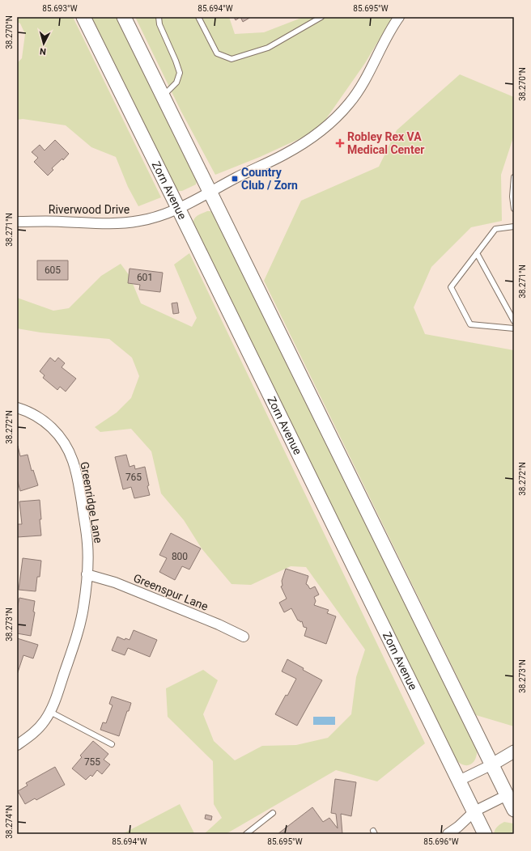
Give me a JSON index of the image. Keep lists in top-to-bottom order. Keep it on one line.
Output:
{"streets":{"main road":["Zorn Avenue"],"street":["Riverwood Drive","Greenridge Lane","Greenspur Lane"]},"crossings":[["Zorn Avenue","Riverwood Drive"],["Greenridge Lane","Greenspur Lane"]],"places":{"health":["Robley Rex VA Medical Center"],"transit":["Country Club / Zorn"]},"house_numbers":["605","601","765","800","755"],"north":"bottom","coordinates":["85.693°W","85.694°W","85.695°W","38.270°N","38.271°N","38.272°N","38.273°N","38.274°N","85.696°W"]}
